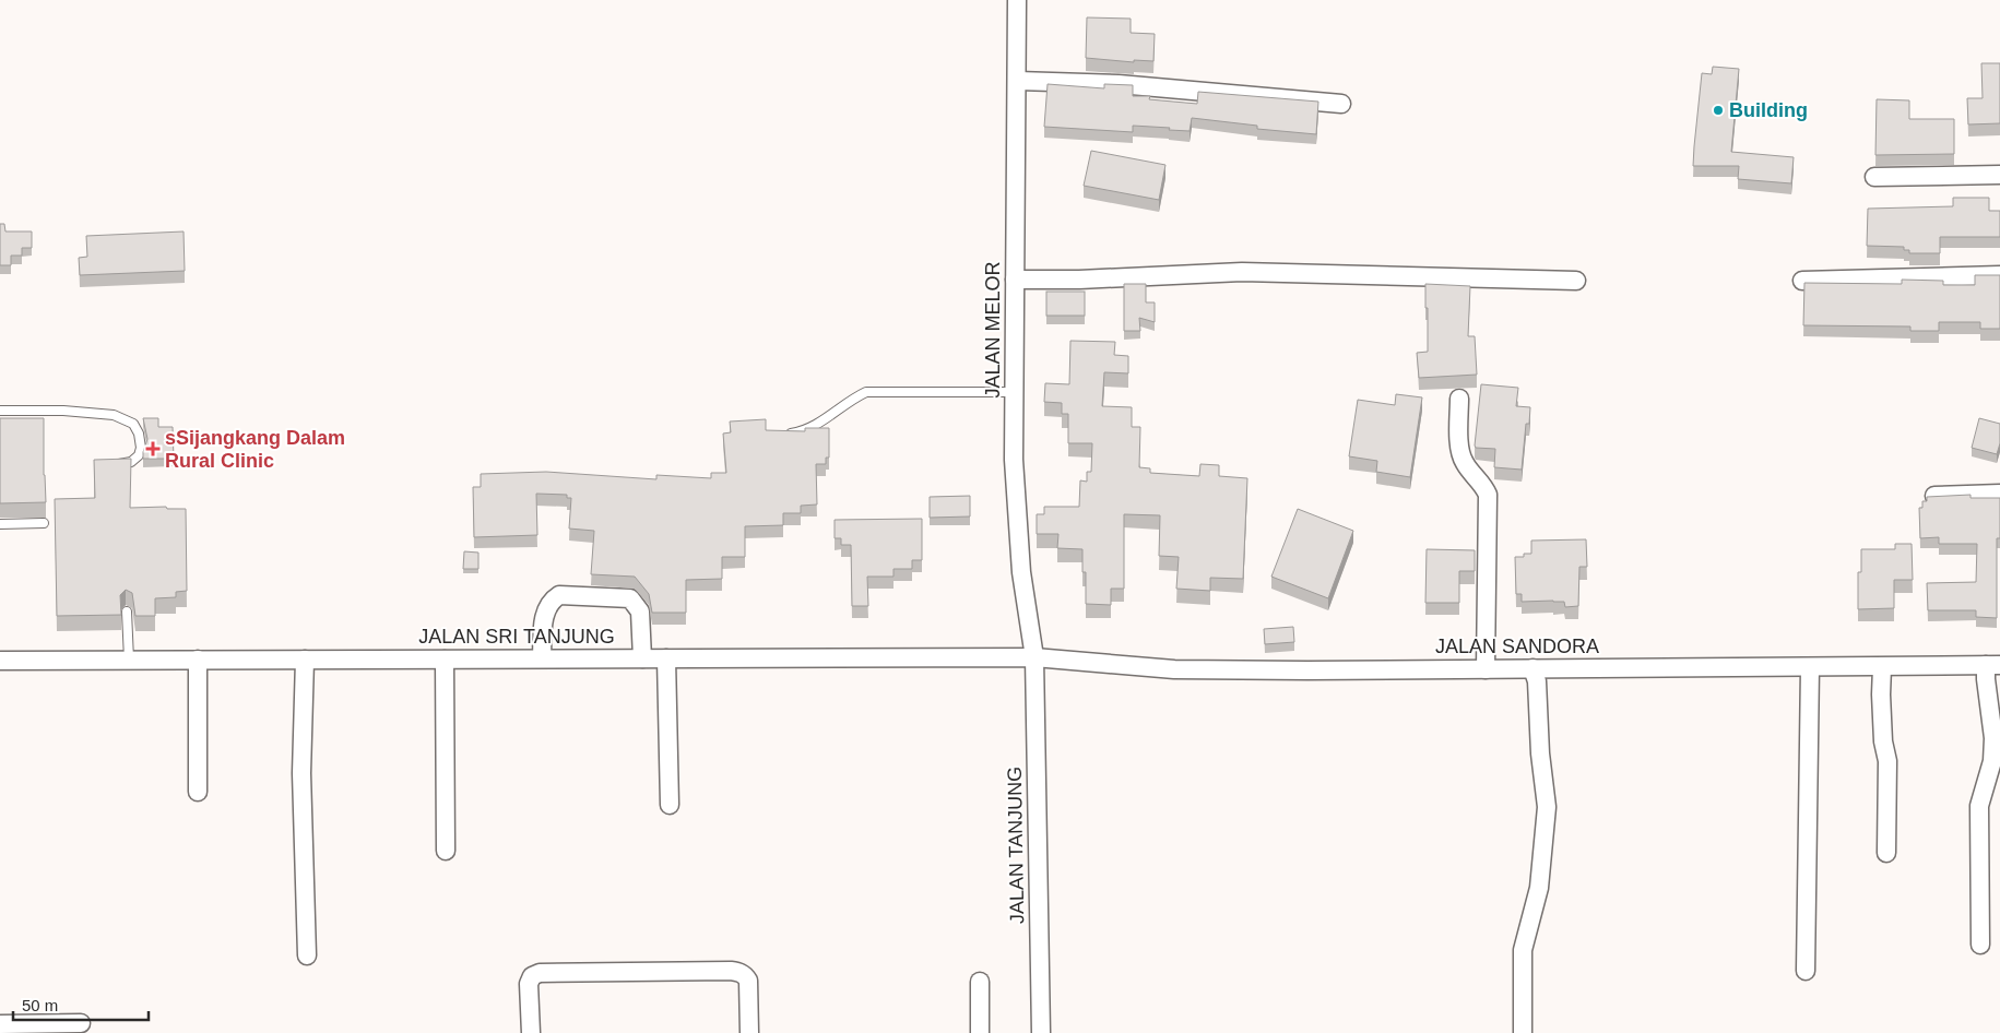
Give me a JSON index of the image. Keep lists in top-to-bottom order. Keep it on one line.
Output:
{"streets":{"street":["JALAN MELOR","JALAN SRI TANJUNG","JALAN SANDORA","JALAN TANJUNG"]},"crossings":[["JALAN MELOR","JALAN SRI TANJUNG"],["JALAN MELOR","JALAN SANDORA"],["JALAN MELOR","JALAN TANJUNG"],["JALAN SRI TANJUNG","JALAN SANDORA"],["JALAN SRI TANJUNG","JALAN TANJUNG"],["JALAN SANDORA","JALAN TANJUNG"]],"places":{"other":["Building"],"health":["sSijangkang Dalam Rural Clinic"]},"scale_bar":"50 m"}
